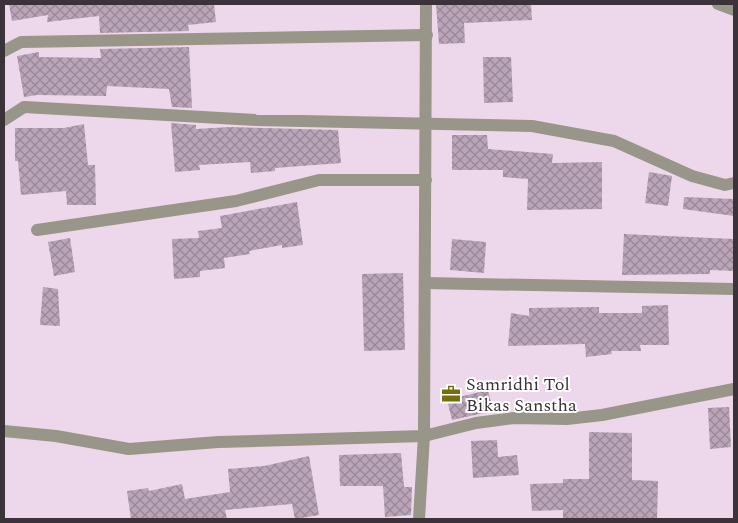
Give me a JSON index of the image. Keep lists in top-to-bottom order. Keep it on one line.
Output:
{"places":{"office":["Samridhi Tol Bikas Sanstha"]}}
